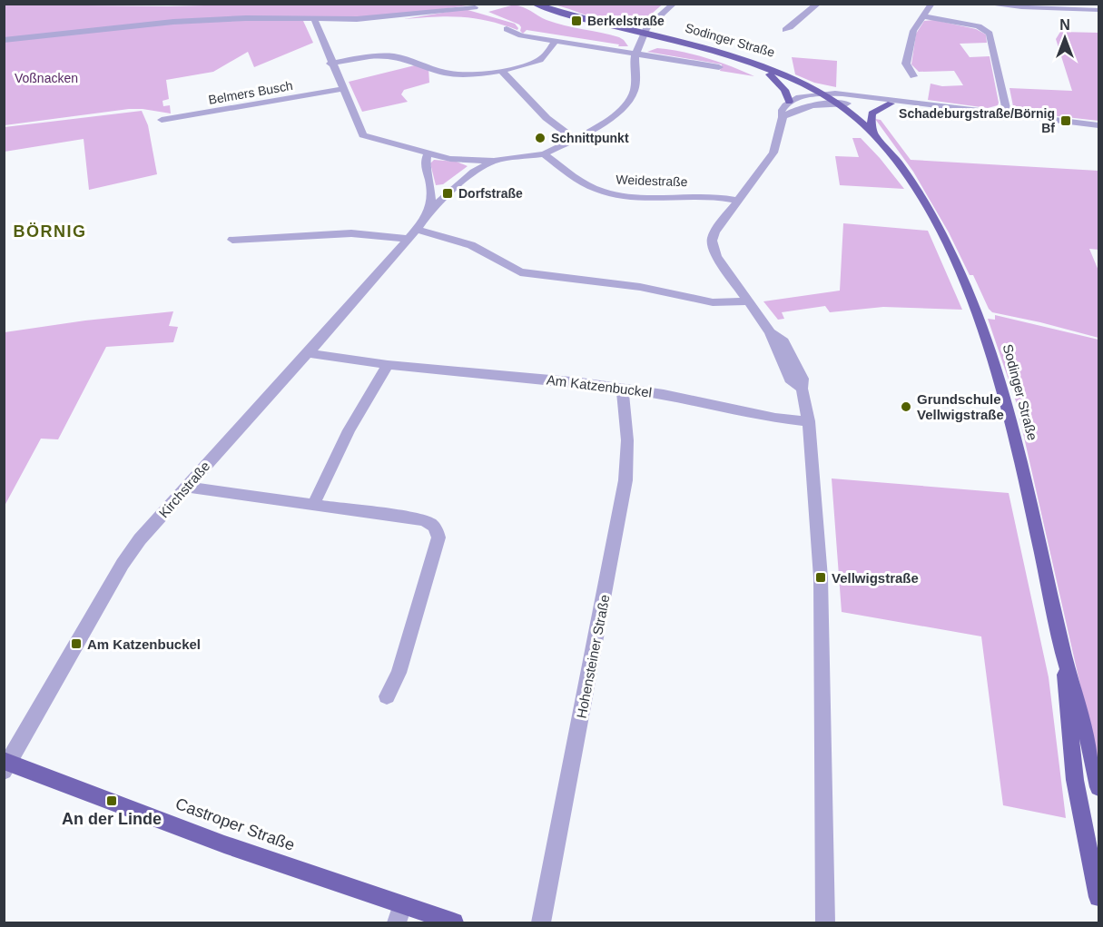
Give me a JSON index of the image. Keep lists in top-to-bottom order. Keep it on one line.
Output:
{"streets":{"main road":["Sodinger Straße","Castroper Straße"],"street":["Belmers Busch","Weidestraße","Am Katzenbuckel","Kirchstraße","Hohensteiner Straße"]},"crossings":[["Am Katzenbuckel","Kirchstraße"],["Am Katzenbuckel","Hohensteiner Straße"],["Kirchstraße","Castroper Straße"]],"districts":["BÖRNIG"],"parks":["Voßnacken"],"places":{"transit":["Berkelstraße","Schadeburgstraße/Börnig Bf","Dorfstraße","Vellwigstraße","Am Katzenbuckel","An der Linde"],"other":["Schnittpunkt","Grundschule Vellwigstraße"]},"north":"top"}
